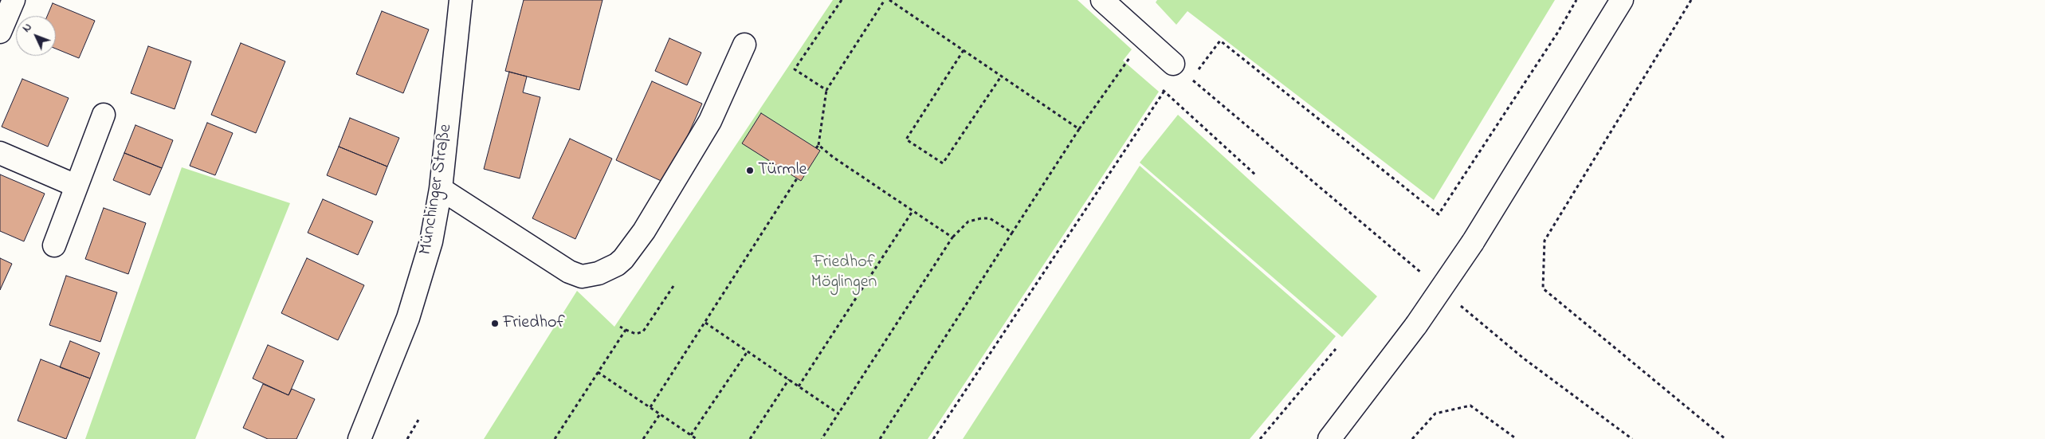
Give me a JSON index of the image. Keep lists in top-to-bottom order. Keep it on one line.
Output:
{"streets":{"street":["Münchinger Straße"]},"parks":["Friedhof Möglingen"],"places":["Türmle","Friedhof"],"north":"top left"}
